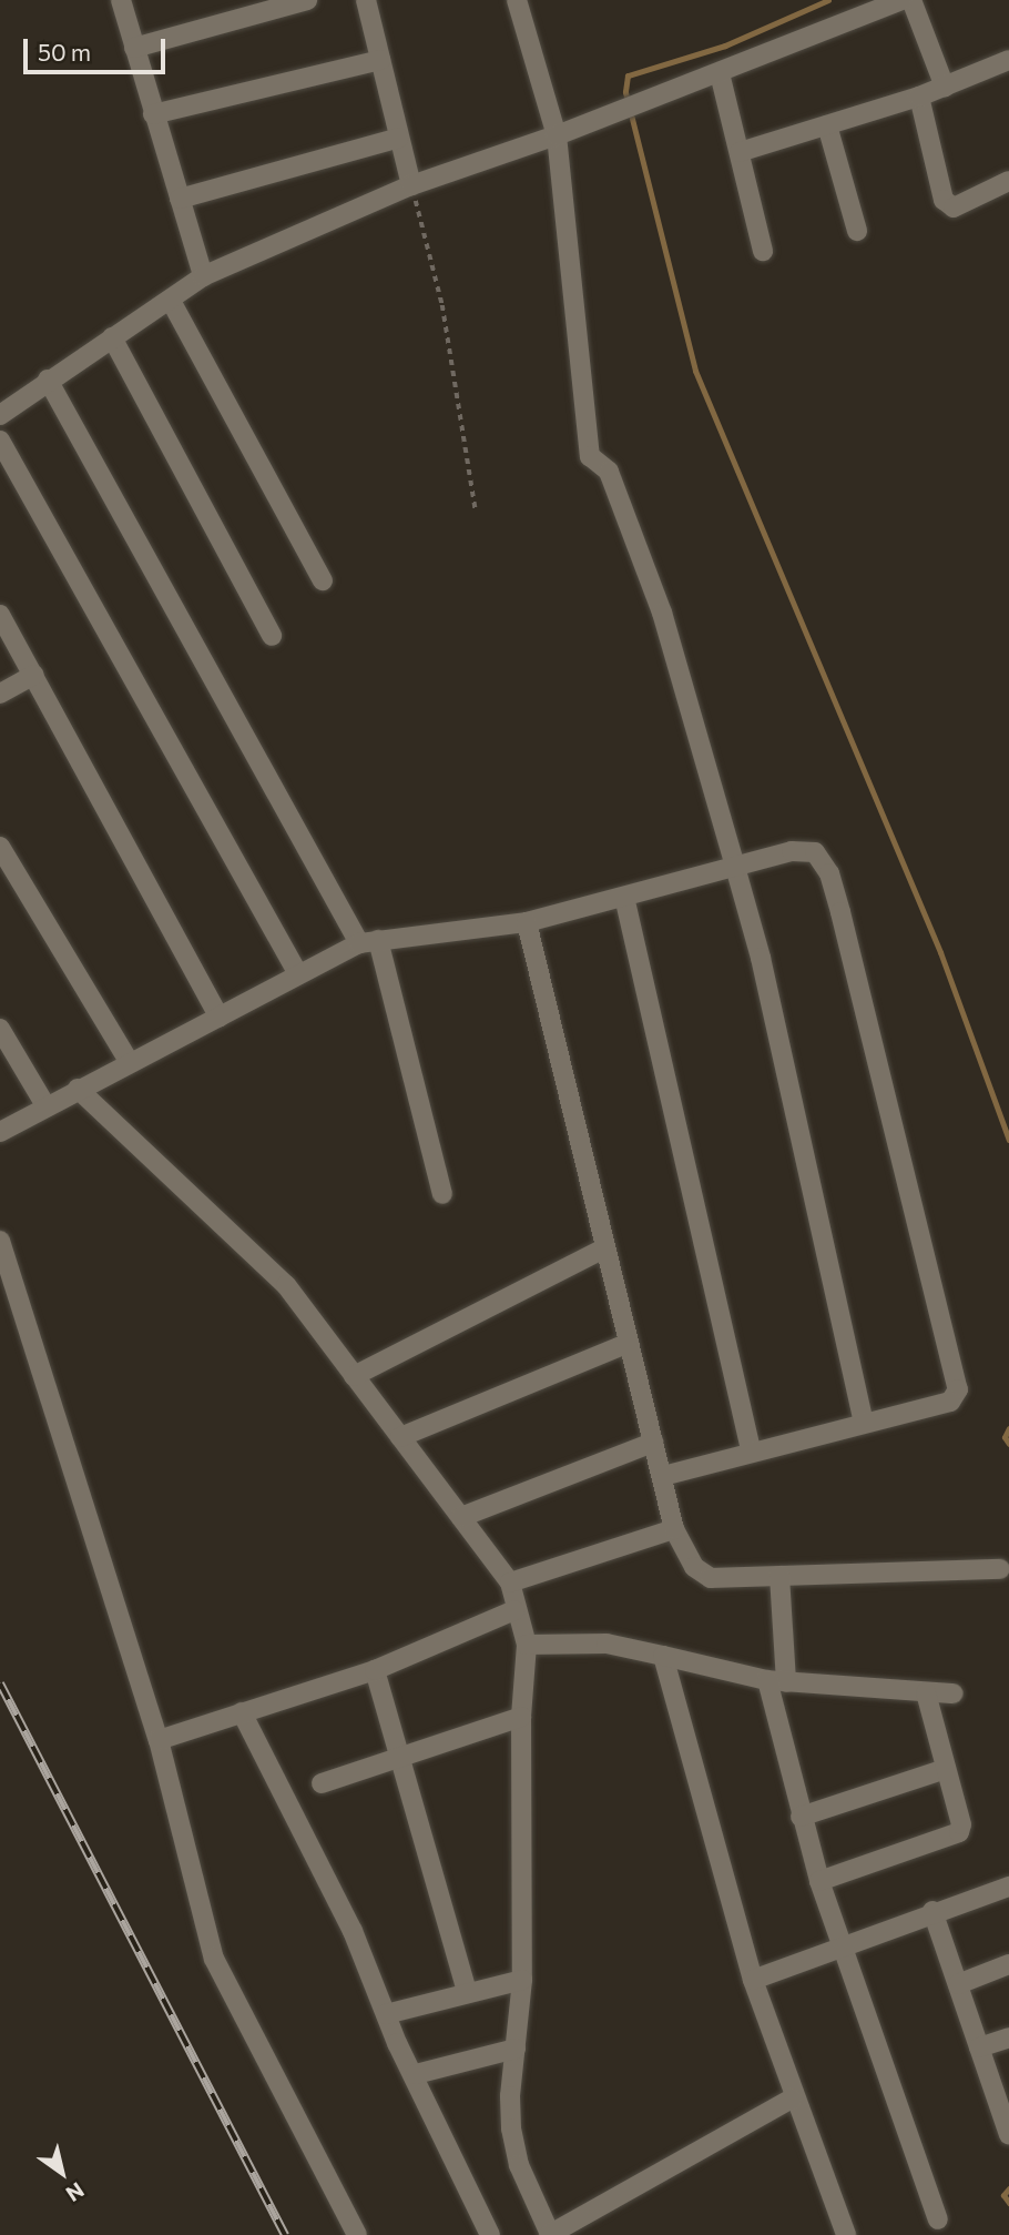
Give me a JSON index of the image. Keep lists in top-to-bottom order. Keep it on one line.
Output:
{"scale_bar":"50 m","north":"bottom right"}
